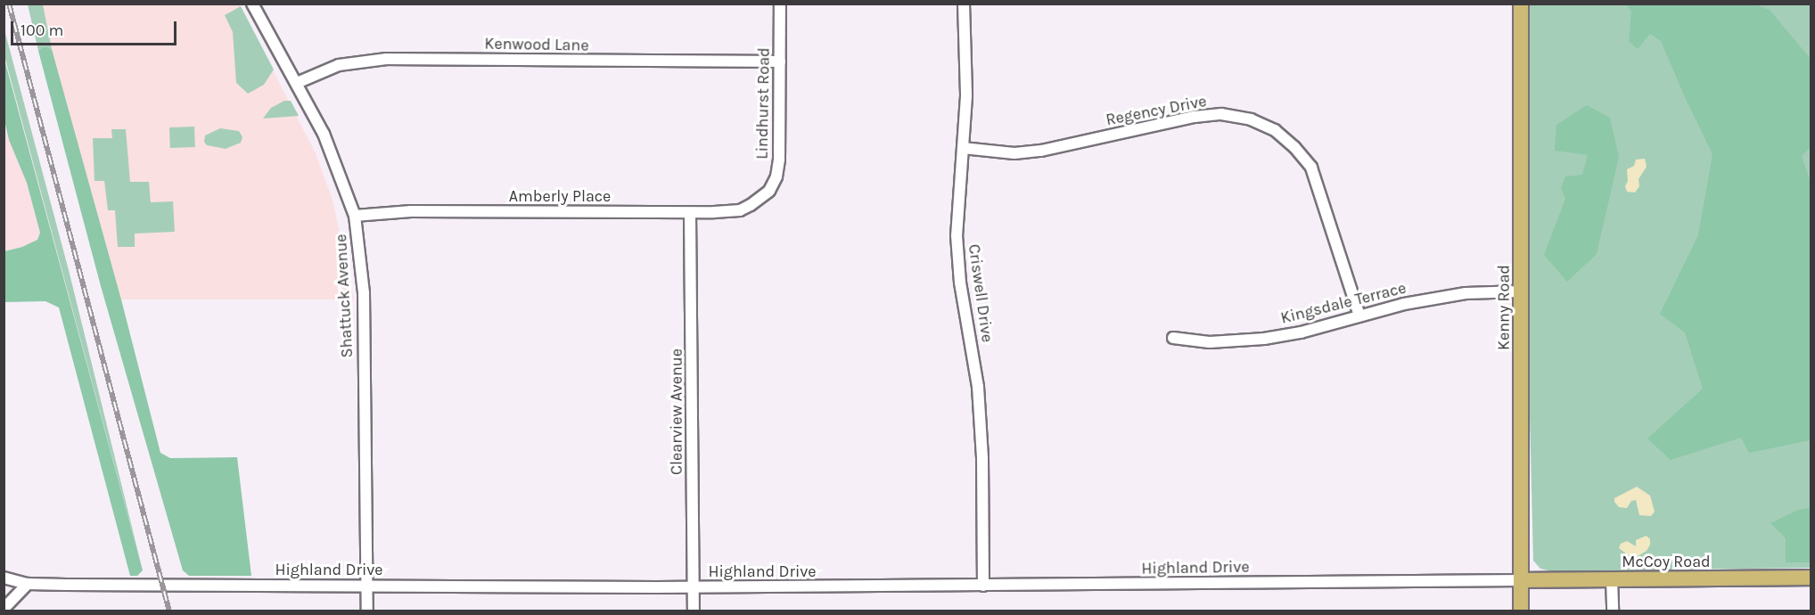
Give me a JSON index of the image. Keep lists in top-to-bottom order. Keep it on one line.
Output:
{"streets":{"main road":["Kenny Road","McCoy Road"],"street":["Kenwood Lane","Lindhurst Road","Regency Drive","Amberly Place","Criswell Drive","Shattuck Avenue","Kingsdale Terrace","Clearview Avenue","Highland Drive"]},"crossings":[["Kenwood Lane","Lindhurst Road"],["Kenwood Lane","Shattuck Avenue"],["Lindhurst Road","Amberly Place"],["Regency Drive","Criswell Drive"],["Regency Drive","Kingsdale Terrace"],["Amberly Place","Shattuck Avenue"],["Amberly Place","Clearview Avenue"],["Criswell Drive","Highland Drive"],["Shattuck Avenue","Highland Drive"],["Kingsdale Terrace","Kenny Road"],["Kenny Road","McCoy Road"],["Kenny Road","Highland Drive"],["Clearview Avenue","Highland Drive"],["McCoy Road","Highland Drive"]],"scale_bar":"100 m"}
